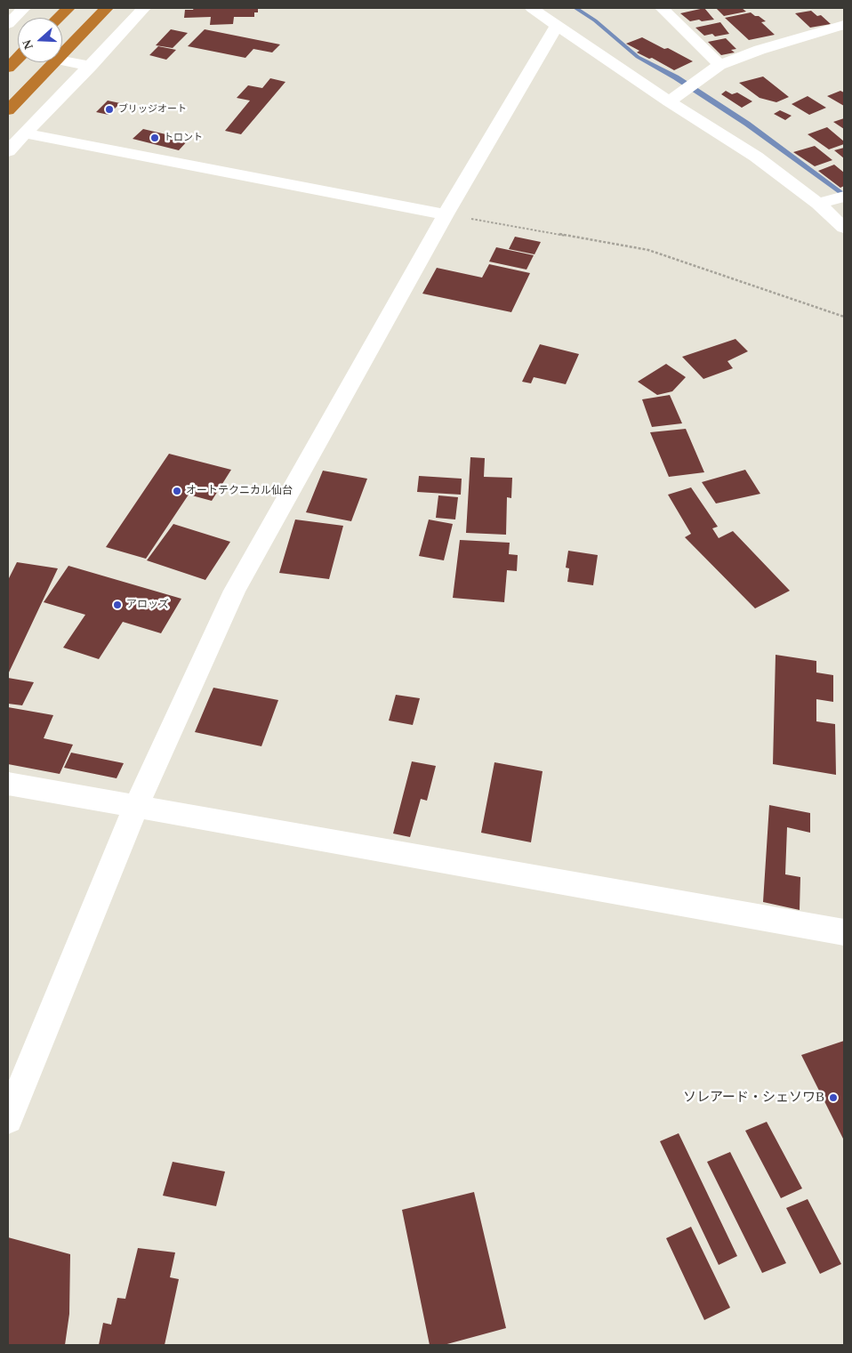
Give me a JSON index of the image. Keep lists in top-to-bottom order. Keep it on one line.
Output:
{"places":["ブリッジオート","トロント","オートテクニカル仙台","アロッズ","ソレアード・シェソワB"],"north":"left"}
